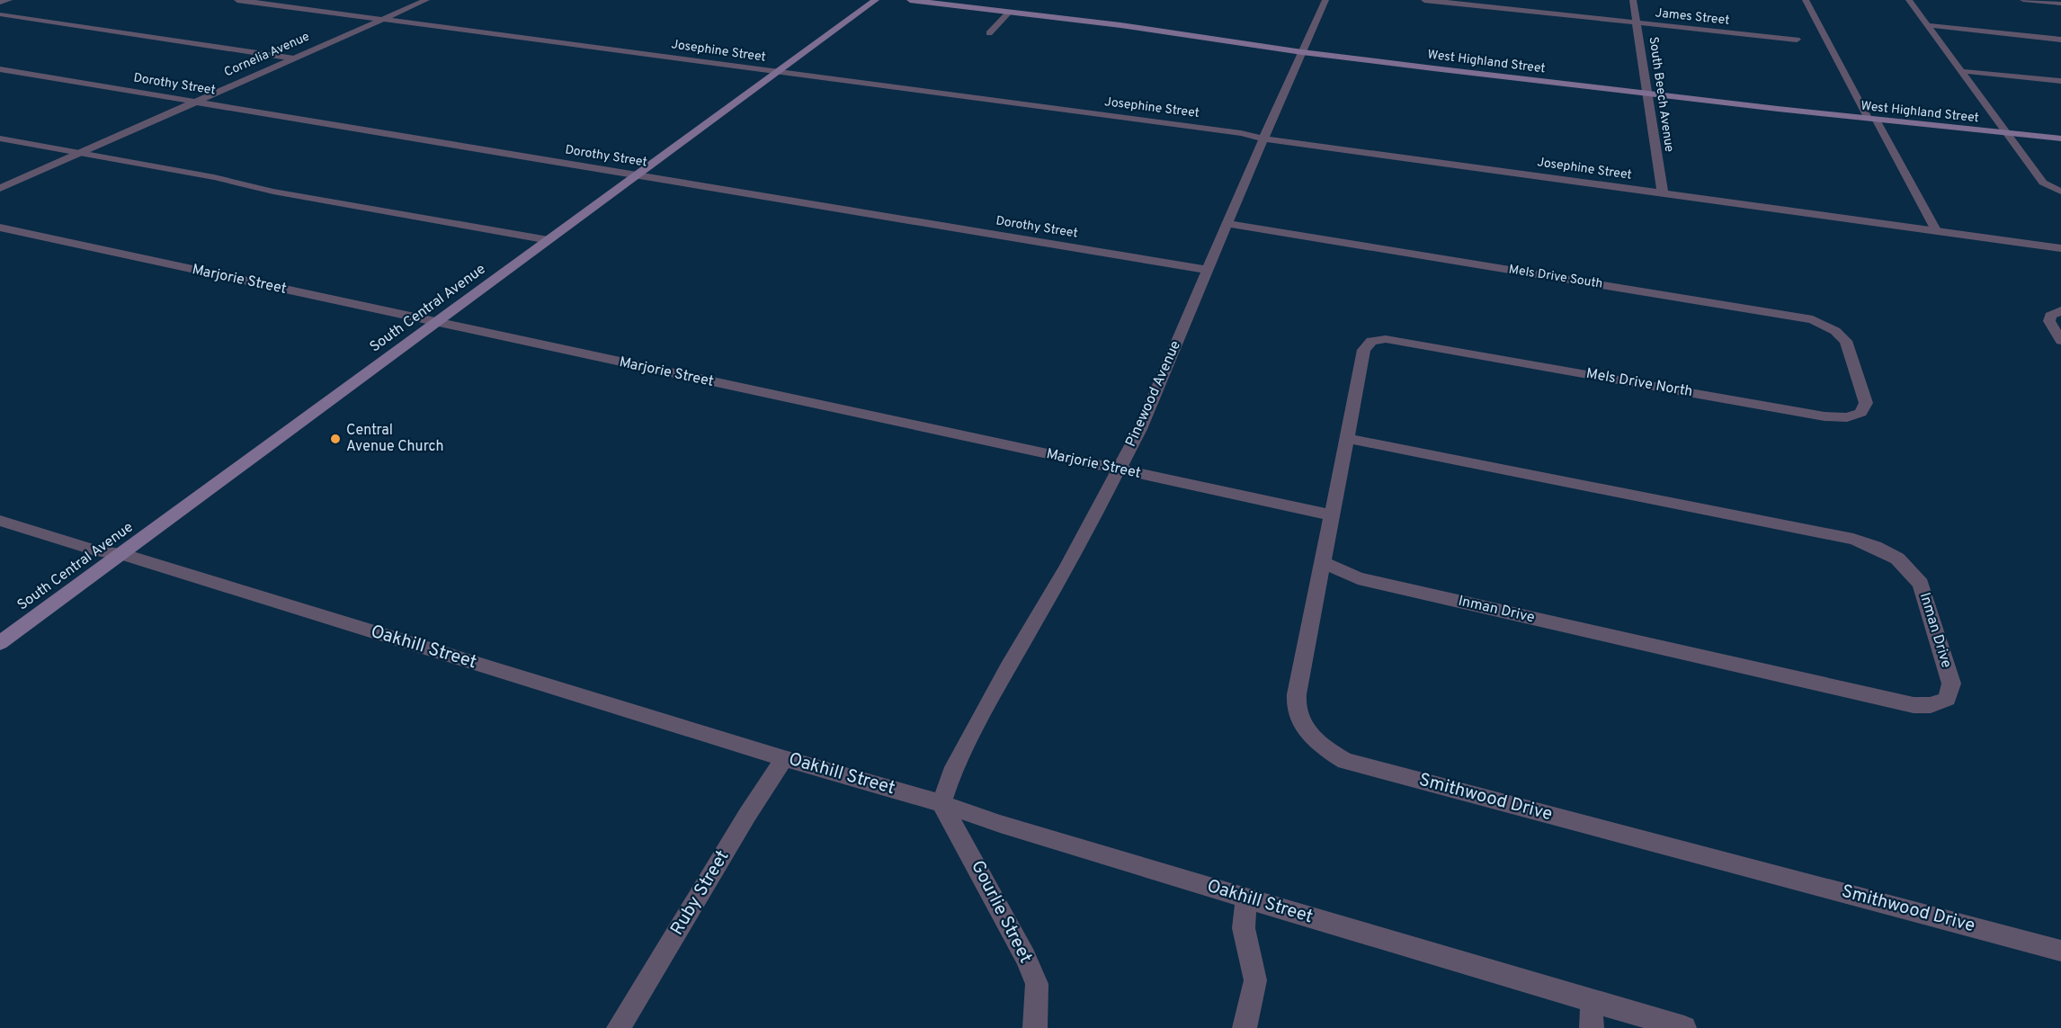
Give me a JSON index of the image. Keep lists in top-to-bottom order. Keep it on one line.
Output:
{"streets":{"street":["James Street","Josephine Street","Cornelia Avenue","West Highland Street","Dorothy Street","South Beech Avenue","Mels Drive South","Marjorie Street","South Central Avenue","Mels Drive North","Pinewood Avenue","Inman Drive","Oakhill Street","Smithwood Drive","Ruby Street","Gourlie Street"]},"crossings":[["James Street","South Beech Avenue"],["Josephine Street","Cornelia Avenue"],["Josephine Street","South Beech Avenue"],["Josephine Street","South Central Avenue"],["Josephine Street","Pinewood Avenue"],["Cornelia Avenue","Dorothy Street"],["West Highland Street","South Beech Avenue"],["West Highland Street","Pinewood Avenue"],["Dorothy Street","South Central Avenue"],["Dorothy Street","Pinewood Avenue"],["Mels Drive South","Mels Drive North"],["Mels Drive South","Pinewood Avenue"],["Marjorie Street","South Central Avenue"],["Marjorie Street","Pinewood Avenue"],["Marjorie Street","Smithwood Drive"],["South Central Avenue","Oakhill Street"],["Mels Drive North","Smithwood Drive"],["Pinewood Avenue","Oakhill Street"],["Pinewood Avenue","Gourlie Street"],["Inman Drive","Smithwood Drive"],["Oakhill Street","Ruby Street"],["Oakhill Street","Gourlie Street"]],"places":["Central Avenue Church"]}
